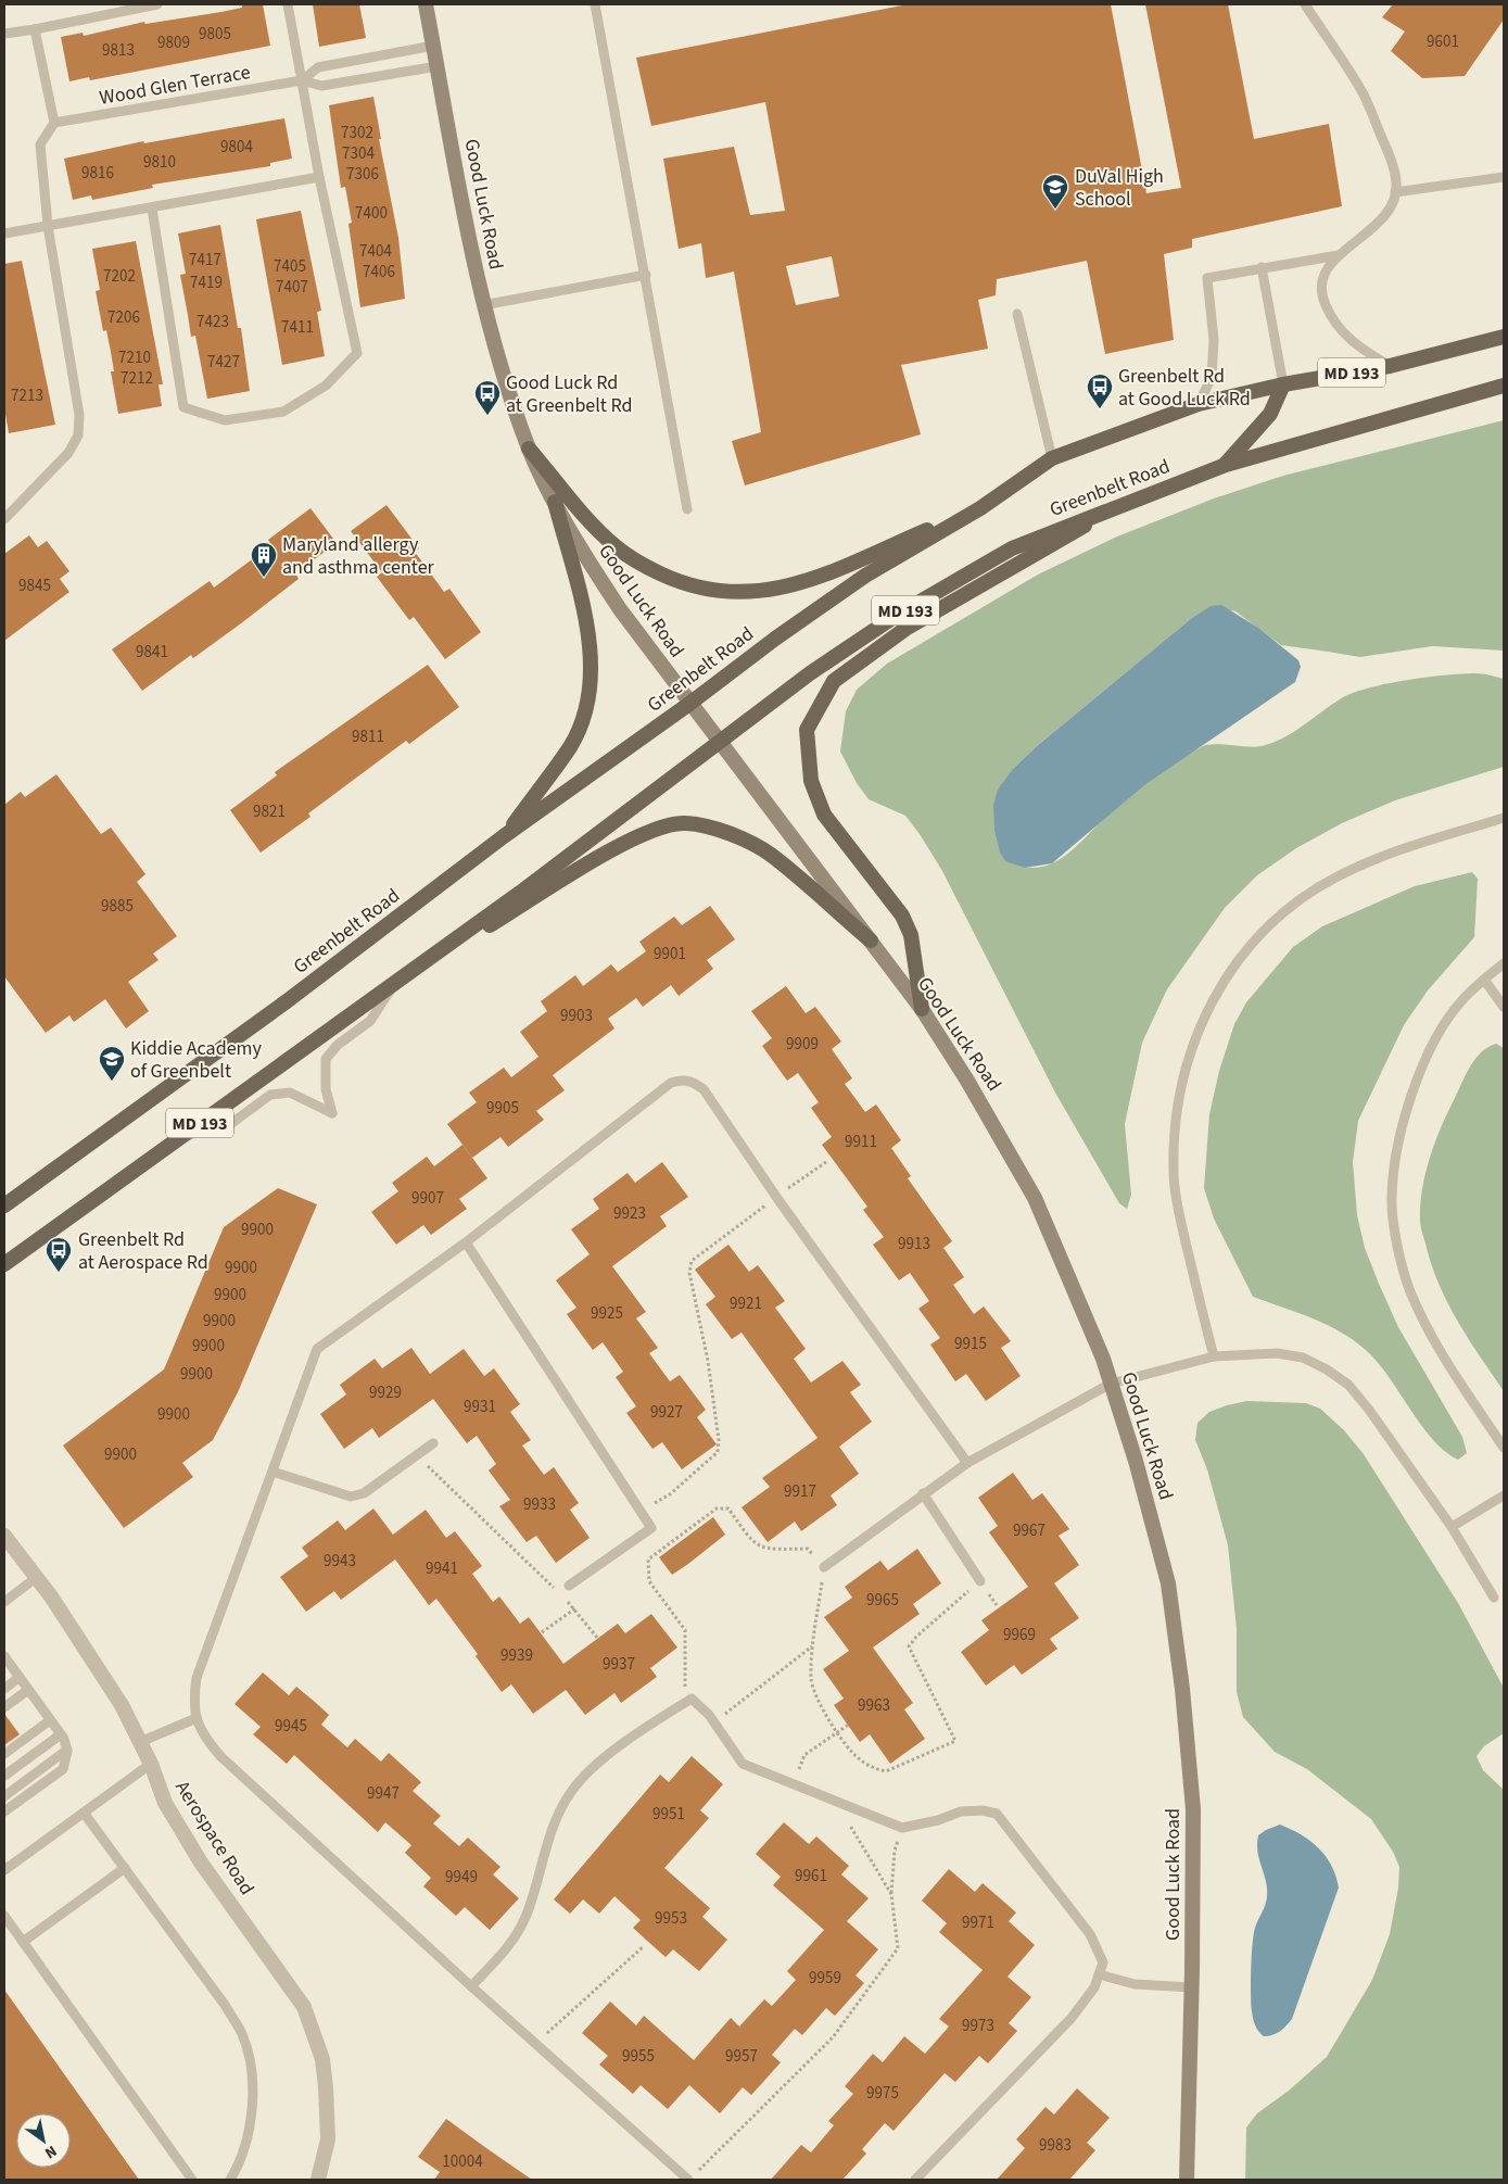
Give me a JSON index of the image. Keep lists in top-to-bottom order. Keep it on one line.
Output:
{"streets":{"main road":["Good Luck Road","MD 193","Greenbelt Road"],"street":["Aerospace Road"],"lane":["Wood Glen Terrace"]},"crossings":[["Wood Glen Terrace","Good Luck Road"],["Good Luck Road","Greenbelt Road"]],"places":{"school or university":["DuVal High School","Kiddie Academy of Greenbelt"],"bus stop":["Greenbelt Rd at Good Luck Rd","Good Luck Rd at Greenbelt Rd","Greenbelt Rd at Aerospace Rd"],"building":["Maryland allergy and asthma center"]},"house_numbers":["9805","9601","9809","9813","7302","9804","7304","9810","9816","7306","7400","7404","7417","7405","7406","7202","7419","7407","7206","7423","7411","7210","7427","7212","7213","9845","9841","9811","9821","9885","9901","9903","9909","9905","9911","9907","9923","9900","9913","9900","9900","9921","9925","9900","9915","9900","9900","9929","9931","9927","9900","9900","9917","9933","9967","9943","9941","9965","9969","9939","9937","9963","9945","9947","9951","9961","9949","9953","9971","9959","9973","9955","9957","9975","9983","10004"],"north":"bottom right"}
